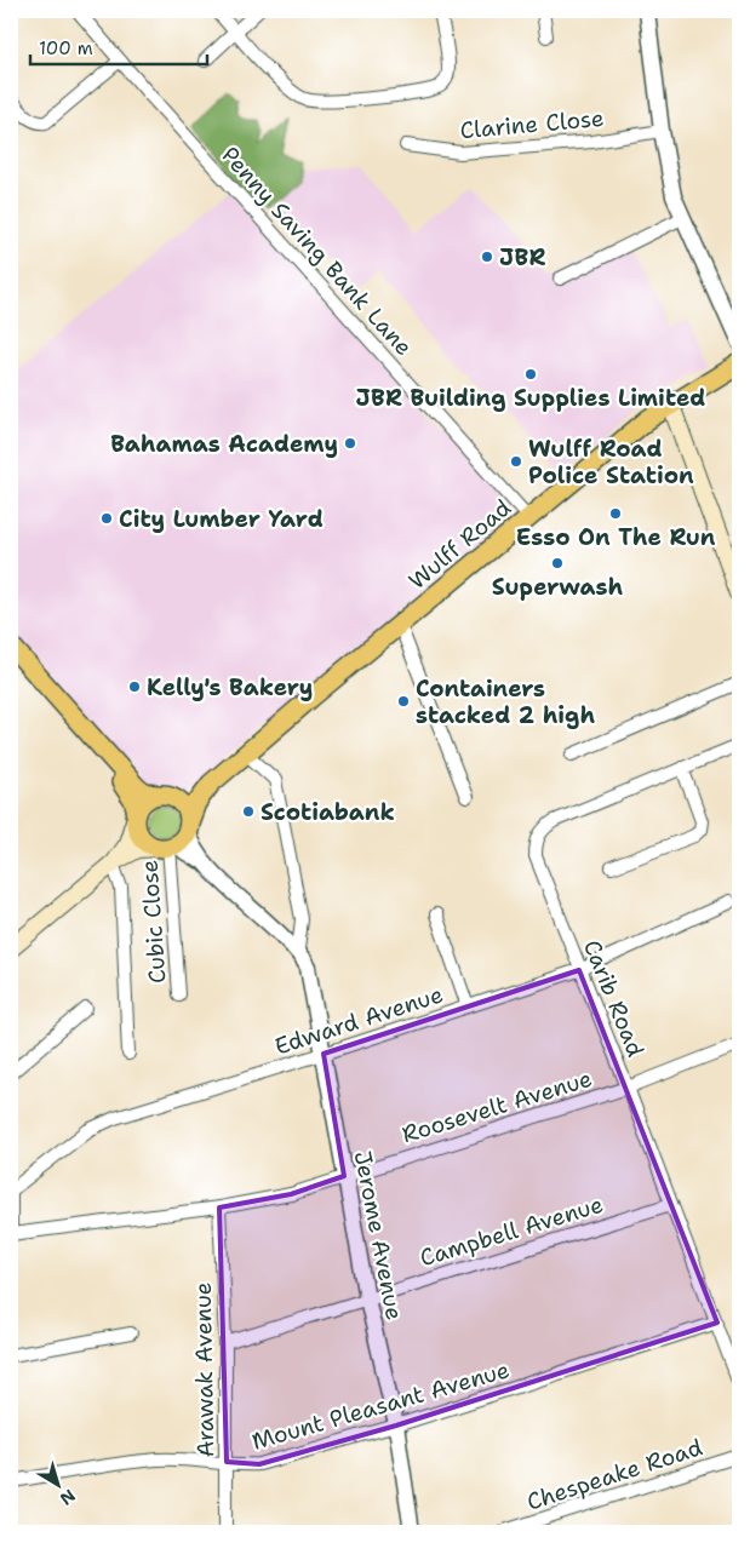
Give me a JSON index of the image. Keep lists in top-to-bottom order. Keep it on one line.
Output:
{"streets":{"main road":["Wulff Road"],"street":["Clarine Close","Penny Saving Bank Lane","Cubic Close","Carib Road","Edward Avenue","Roosevelt Avenue","Campbell Avenue","Jerome Avenue","Arawak Avenue","Mount Pleasant Avenue","Chespeake Road"]},"crossings":[["Penny Saving Bank Lane","Wulff Road"],["Wulff Road","Cubic Close"],["Wulff Road","Jerome Avenue"],["Cubic Close","Jerome Avenue"],["Carib Road","Edward Avenue"],["Carib Road","Roosevelt Avenue"],["Carib Road","Campbell Avenue"],["Carib Road","Mount Pleasant Avenue"],["Edward Avenue","Roosevelt Avenue"],["Edward Avenue","Jerome Avenue"],["Roosevelt Avenue","Jerome Avenue"],["Roosevelt Avenue","Arawak Avenue"],["Campbell Avenue","Jerome Avenue"],["Campbell Avenue","Arawak Avenue"],["Jerome Avenue","Mount Pleasant Avenue"],["Arawak Avenue","Mount Pleasant Avenue"]],"places":["JBR","JBR Building Supplies Limited","Bahamas Academy","Wulff Road Police Station","Esso On The Run","City Lumber Yard","Superwash","Kelly's Bakery","Containers stacked 2 high","Scotiabank"],"scale_bar":"100 m","north":"bottom right"}
